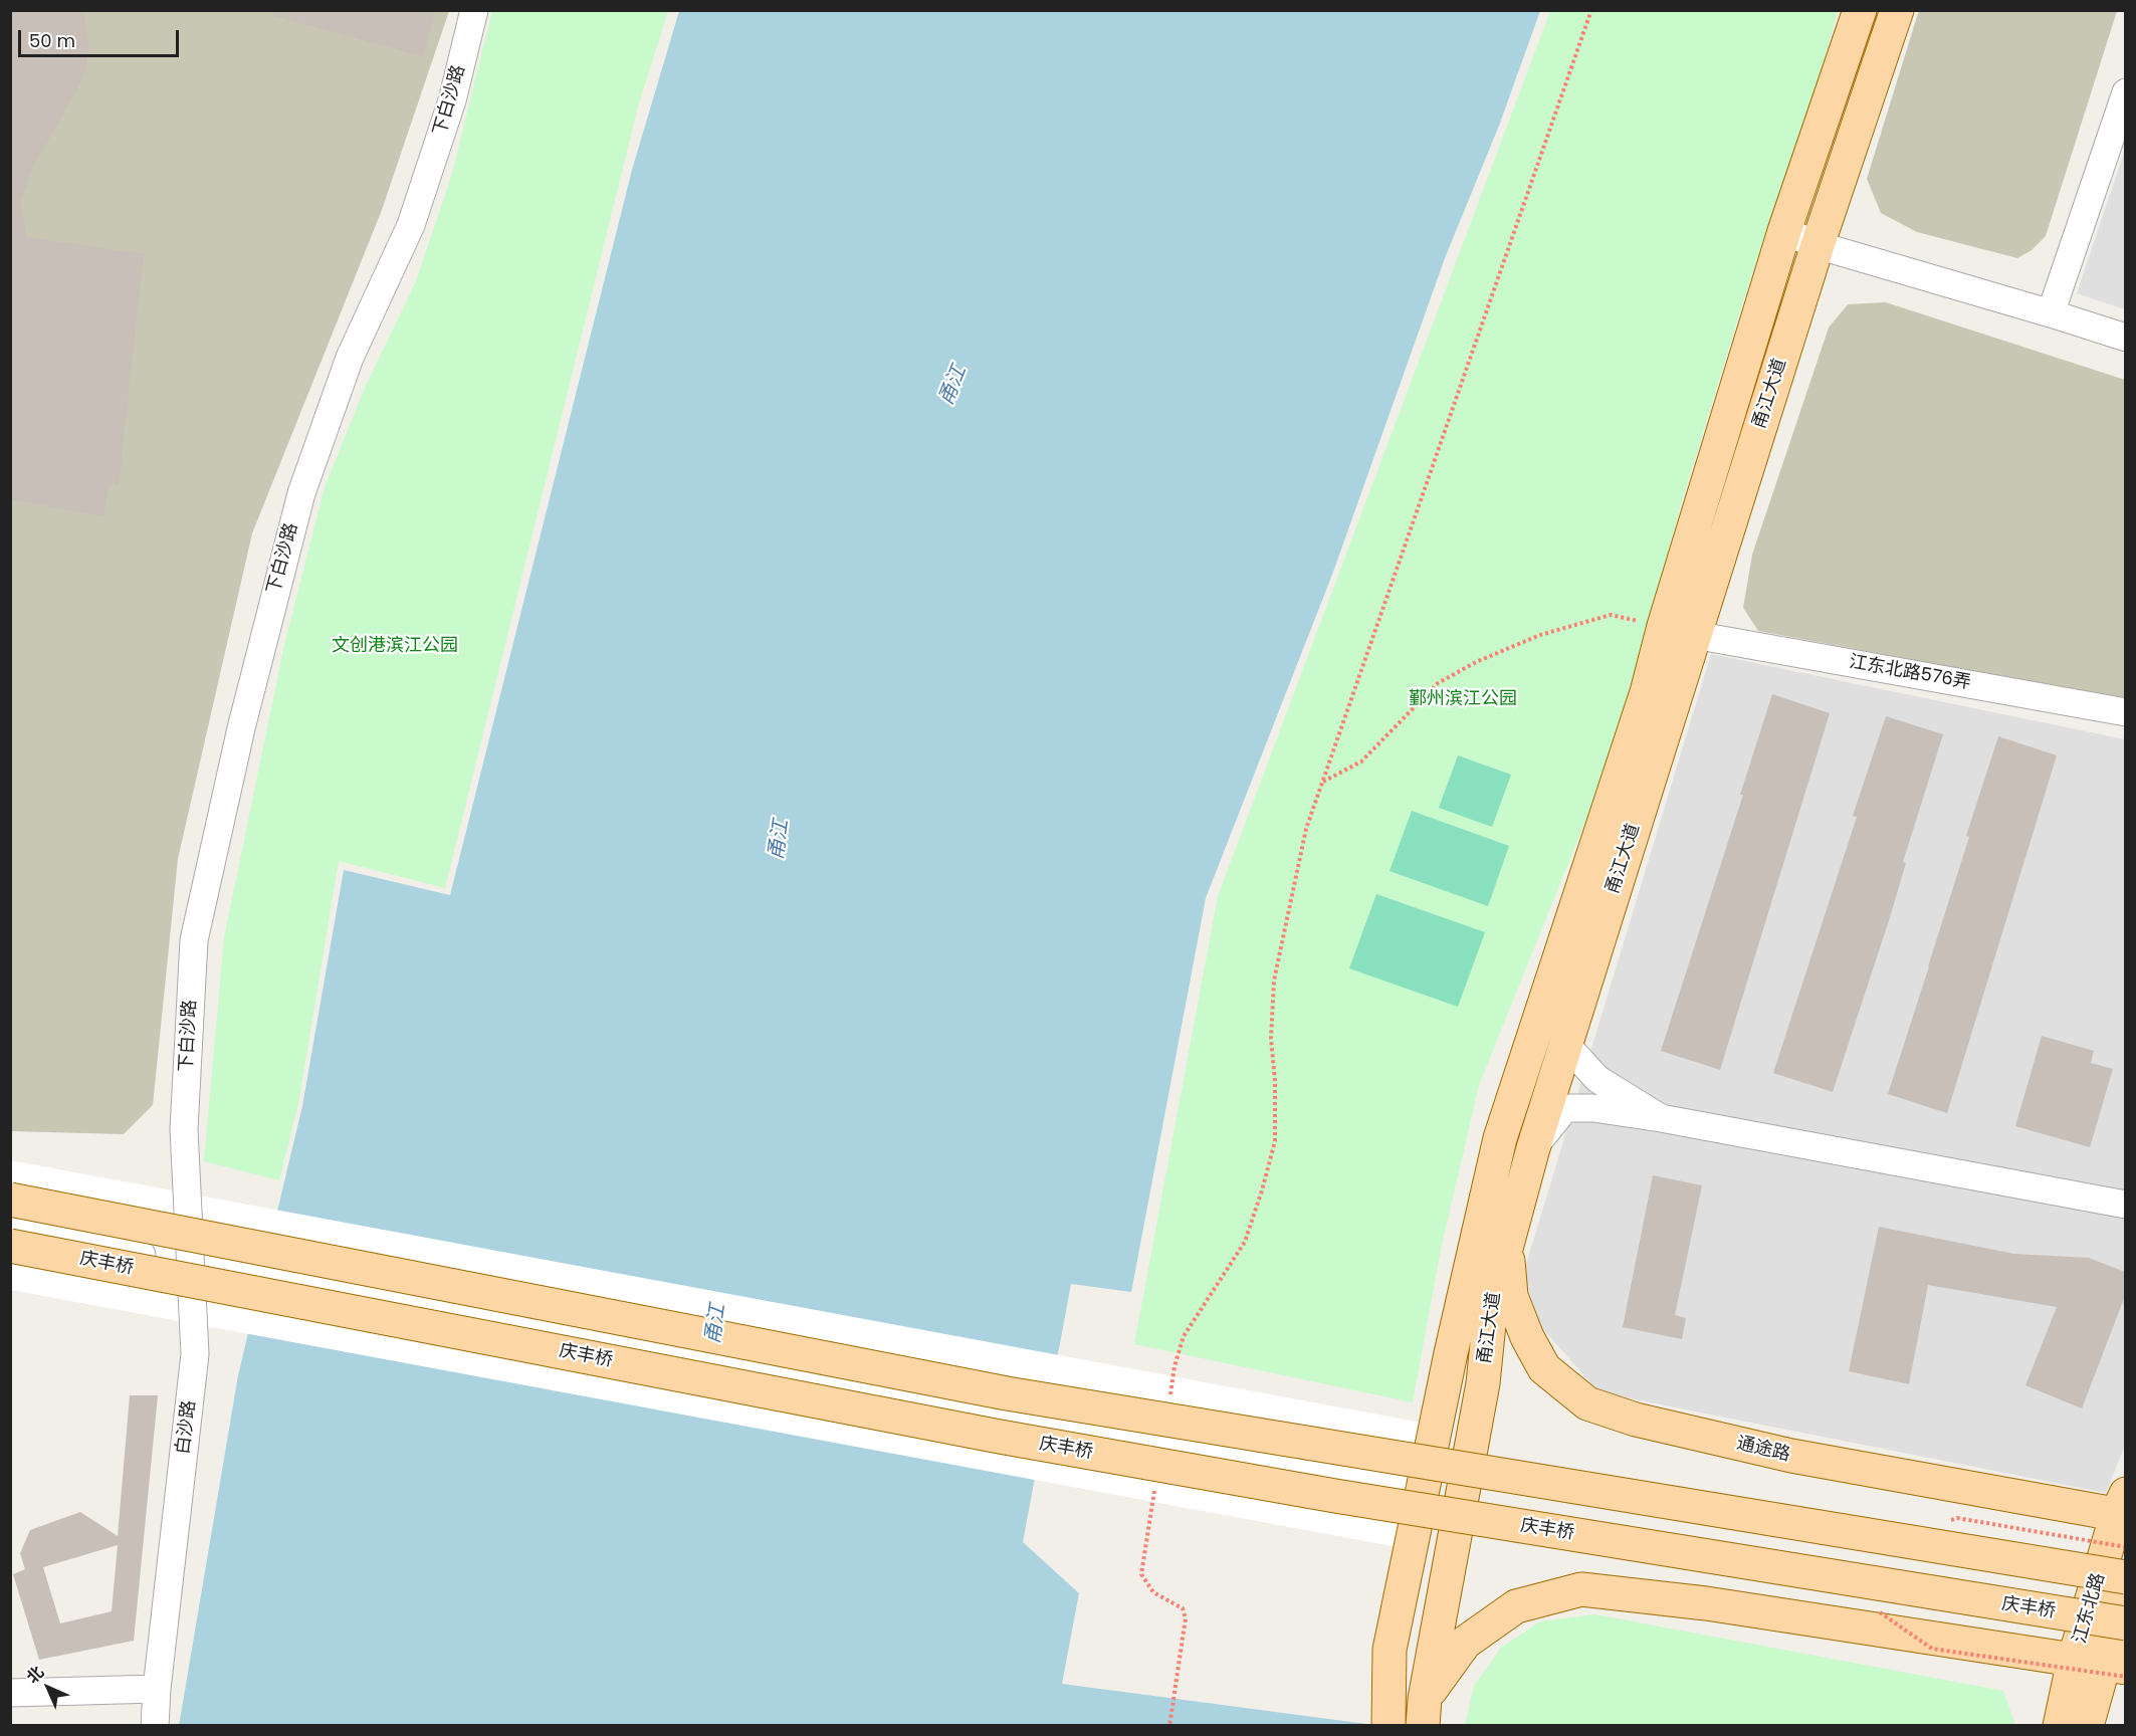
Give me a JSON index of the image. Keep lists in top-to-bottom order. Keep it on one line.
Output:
{"streets":{"main road":["甬江大道","庆丰桥","通途路","江东北路"],"street":["下白沙路","江东北路576弄","白沙路"]},"crossings":[["下白沙路","白沙路"],["甬江大道","江东北路576弄"],["甬江大道","通途路"],["通途路","江东北路"]],"water":["甬江"],"parks":["文创港滨江公园","鄞州滨江公园"],"scale_bar":"50 m","north":"top left"}
